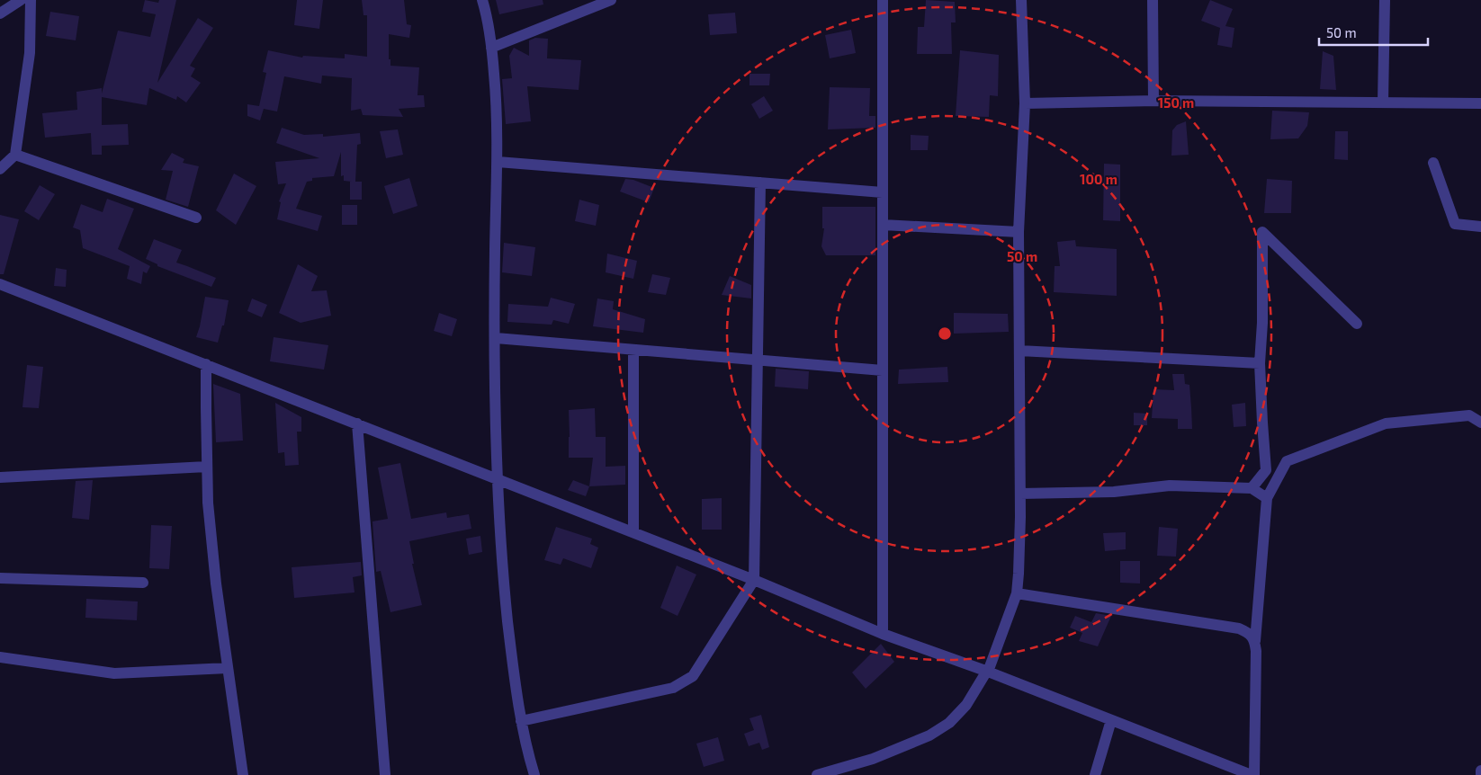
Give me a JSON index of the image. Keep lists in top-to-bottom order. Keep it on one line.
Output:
{"scale_bar":"50 m","rings":["150 m","100 m","50 m"]}
